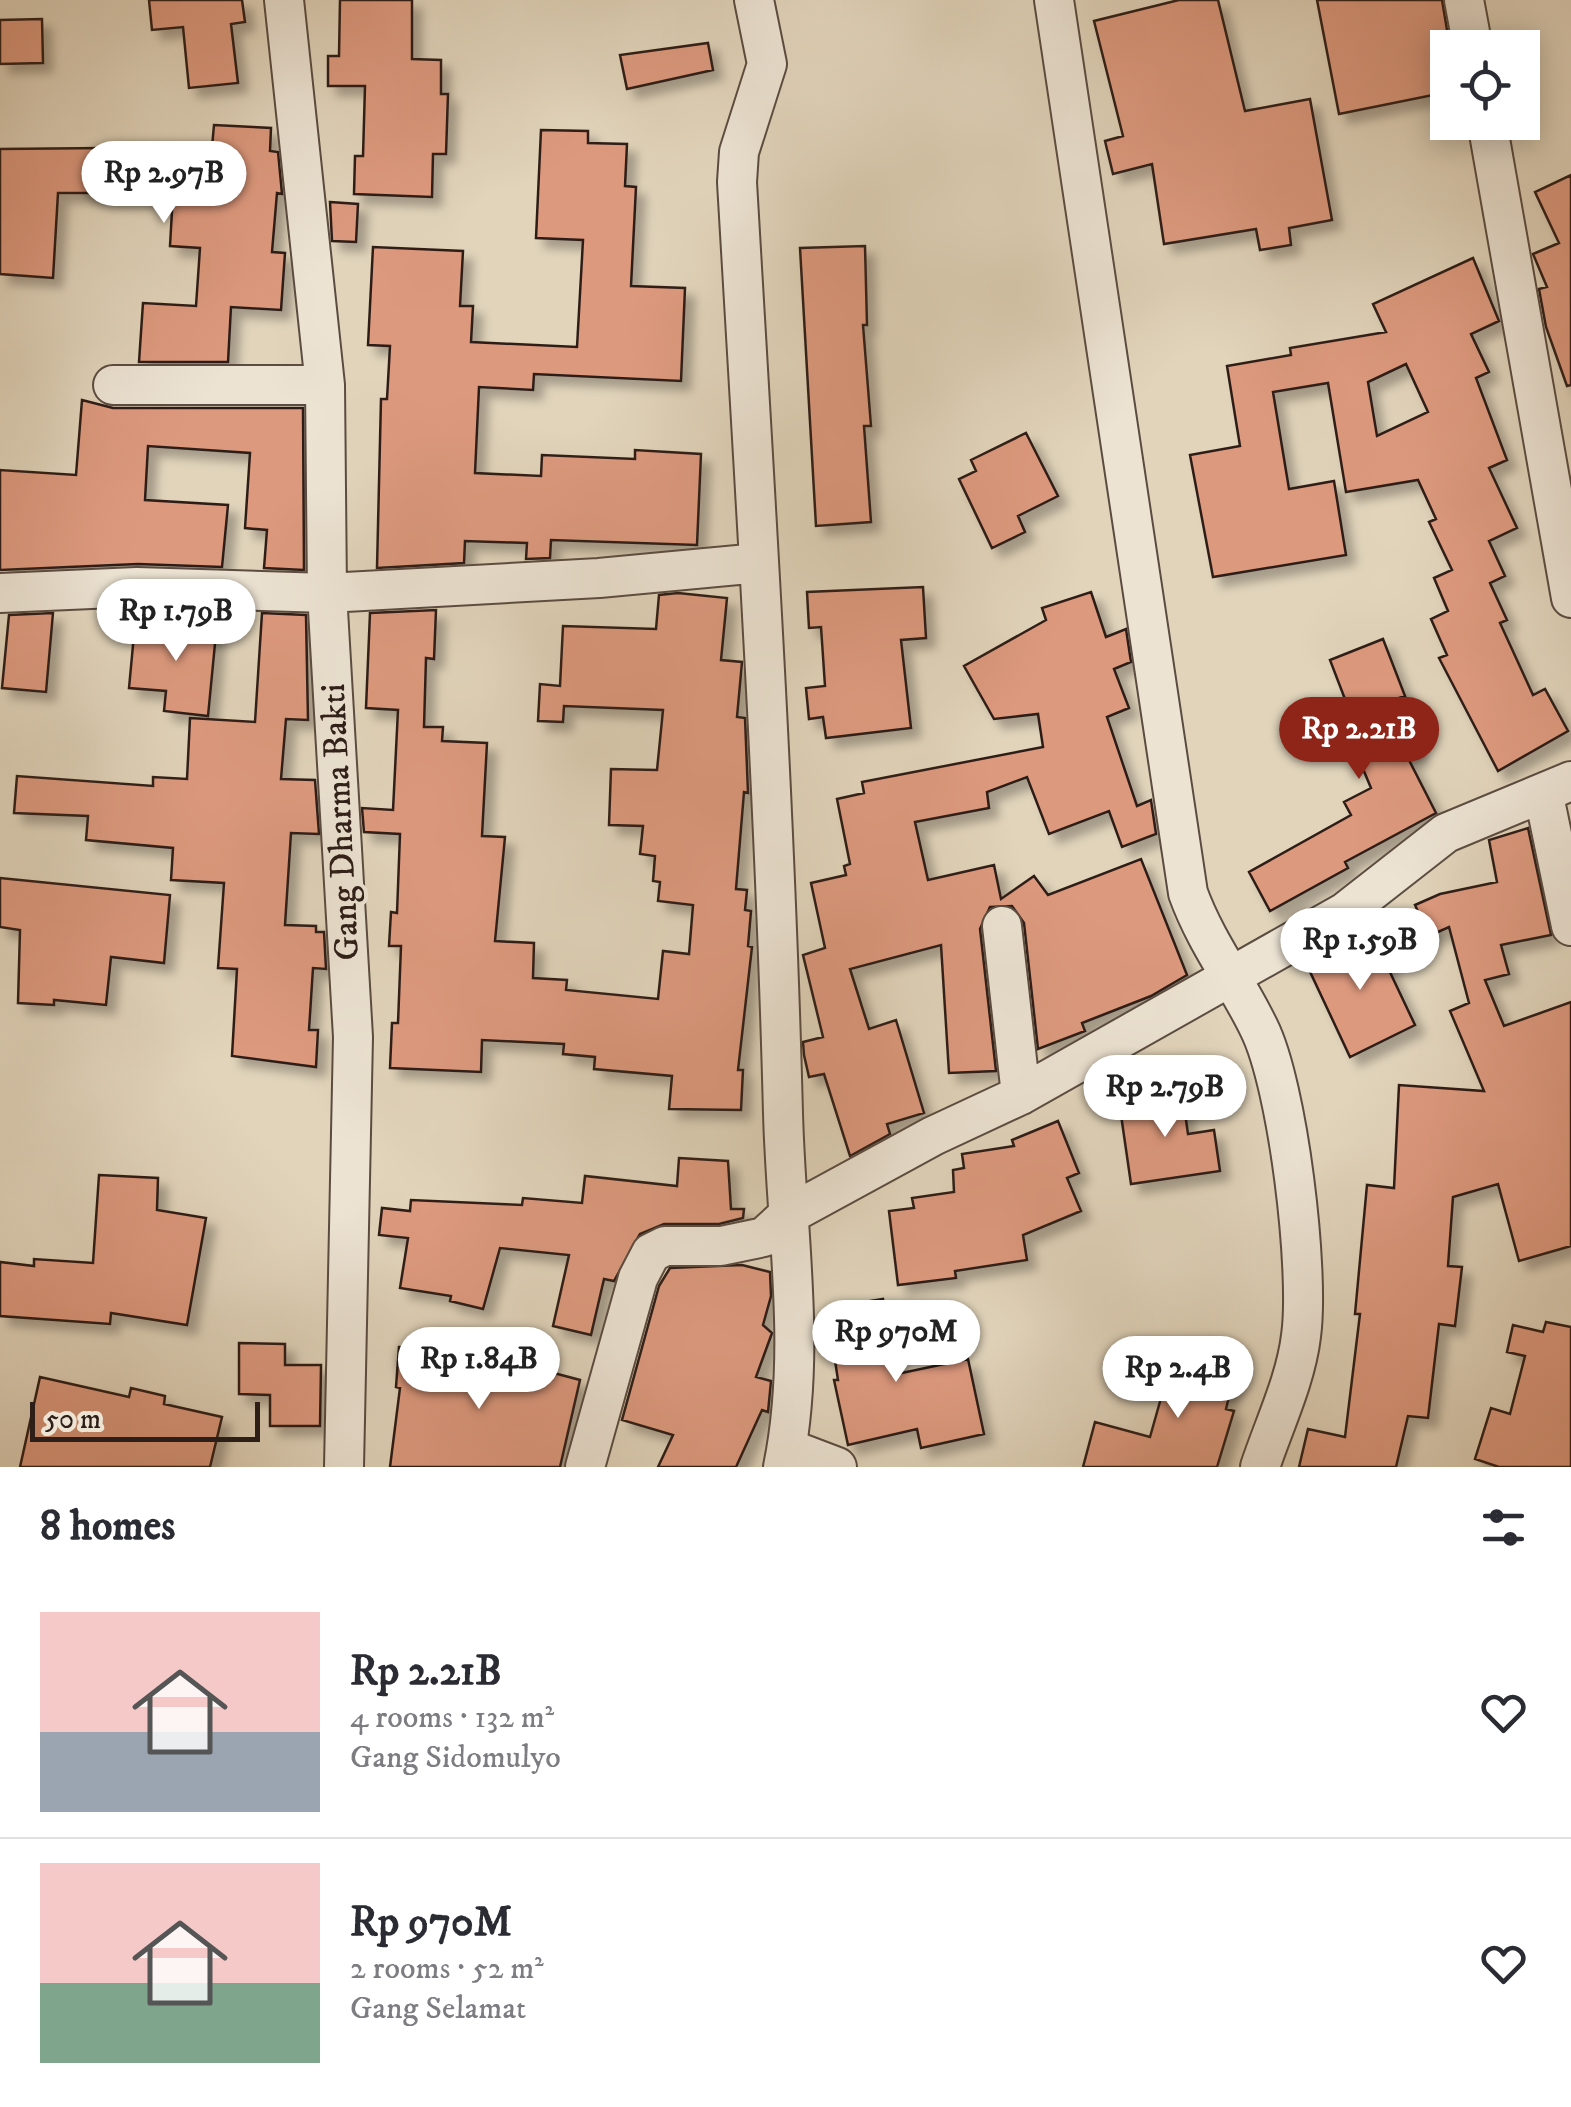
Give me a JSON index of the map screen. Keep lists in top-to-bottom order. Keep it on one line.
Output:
{"streets":{"street":["Gang Dharma Bakti"]},"scale_bar":"50 m","page":{"price":["Rp 2.97B","Rp 1.79B","Rp 2.21B","Rp 1.59B","Rp 2.79B","Rp 970M","Rp 1.84B","Rp 2.4B"],"scale":"50 m","heading":"8 homes","list":[{"name":"Rp 2.21B","note":"4 rooms · 132 m² · Gang Sidomulyo"},{"name":"Rp 970M","note":"2 rooms · 52 m² · Gang Selamat"}]}}
